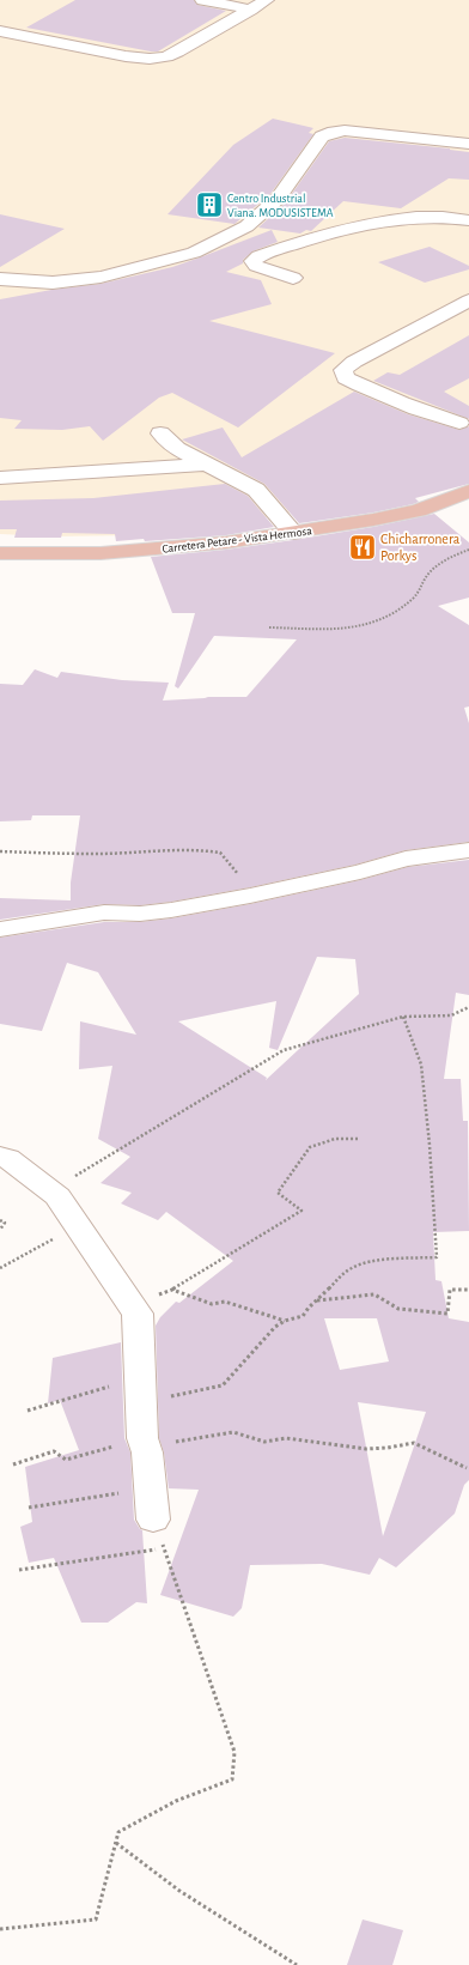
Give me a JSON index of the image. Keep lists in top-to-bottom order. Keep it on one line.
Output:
{"streets":{"main road":["Carretera Petare - Vista Hermosa"]},"places":{"building":["Centro Industrial Viana. MODUSISTEMA"],"restaurant":["Chicharronera Porkys"]}}
